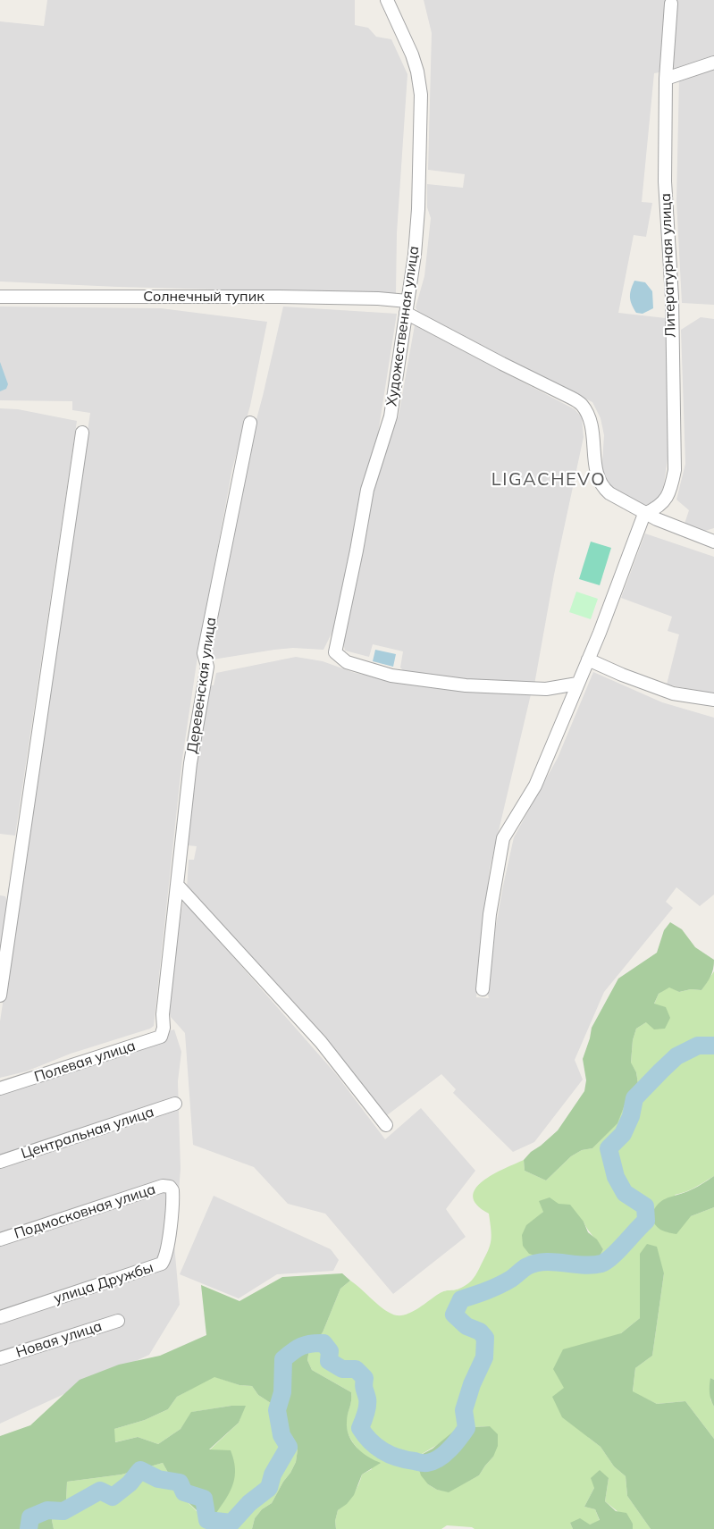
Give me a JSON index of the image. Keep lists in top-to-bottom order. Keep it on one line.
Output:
{"streets":{"street":["Литературная улица","Солнечный тупик","Художественная улица","Деревенская улица","Полевая улица","Центральная улица","Подмосковная улица","улица Дружбы","Новая улица"]},"crossings":[["Солнечный тупик","Художественная улица"],["Деревенская улица","Полевая улица"],["Подмосковная улица","улица Дружбы"]],"districts":["LIGACHEVO"]}
